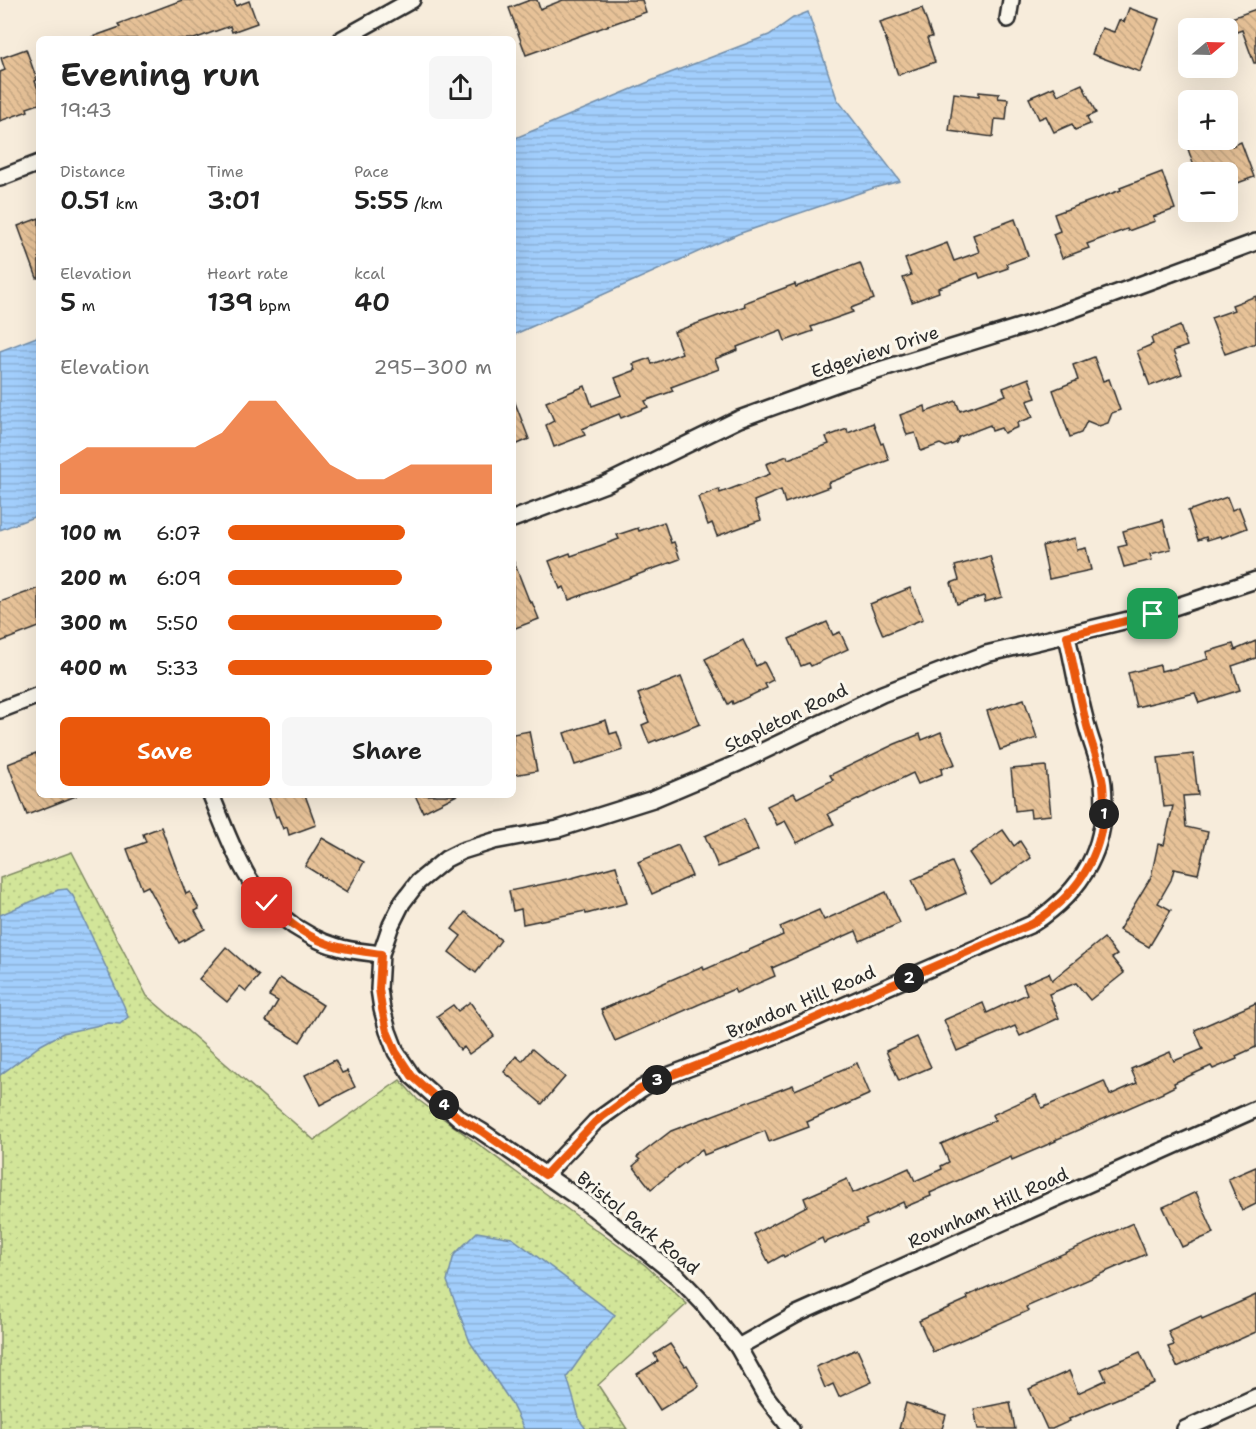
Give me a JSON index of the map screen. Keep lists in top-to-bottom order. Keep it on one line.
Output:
{"streets":{"street":["Edgeview Drive","Stapleton Road","Brandon Hill Road","Rownham Hill Road","Bristol Park Road"]},"crossings":[["Stapleton Road","Brandon Hill Road"],["Stapleton Road","Bristol Park Road"],["Brandon Hill Road","Bristol Park Road"],["Rownham Hill Road","Bristol Park Road"]],"north":"right","page":{"map_buttons":["+","−"],"heading":["Evening run","19:43"],"stats":[["Distance","0.51 km"],["Time","3:01"],["Pace","5:55 /km"],["Elevation","5 m"],["Heart rate","139 bpm"],["kcal","40"]],"chart":["Elevation","295–300 m"],"list":[{"name":"100 m","note":"6:07"},{"name":"200 m","note":"6:09"},{"name":"300 m","note":"5:50"},{"name":"400 m","note":"5:33"}],"buttons":["Save","Share"],"pins":["1","2","3","4"]}}
